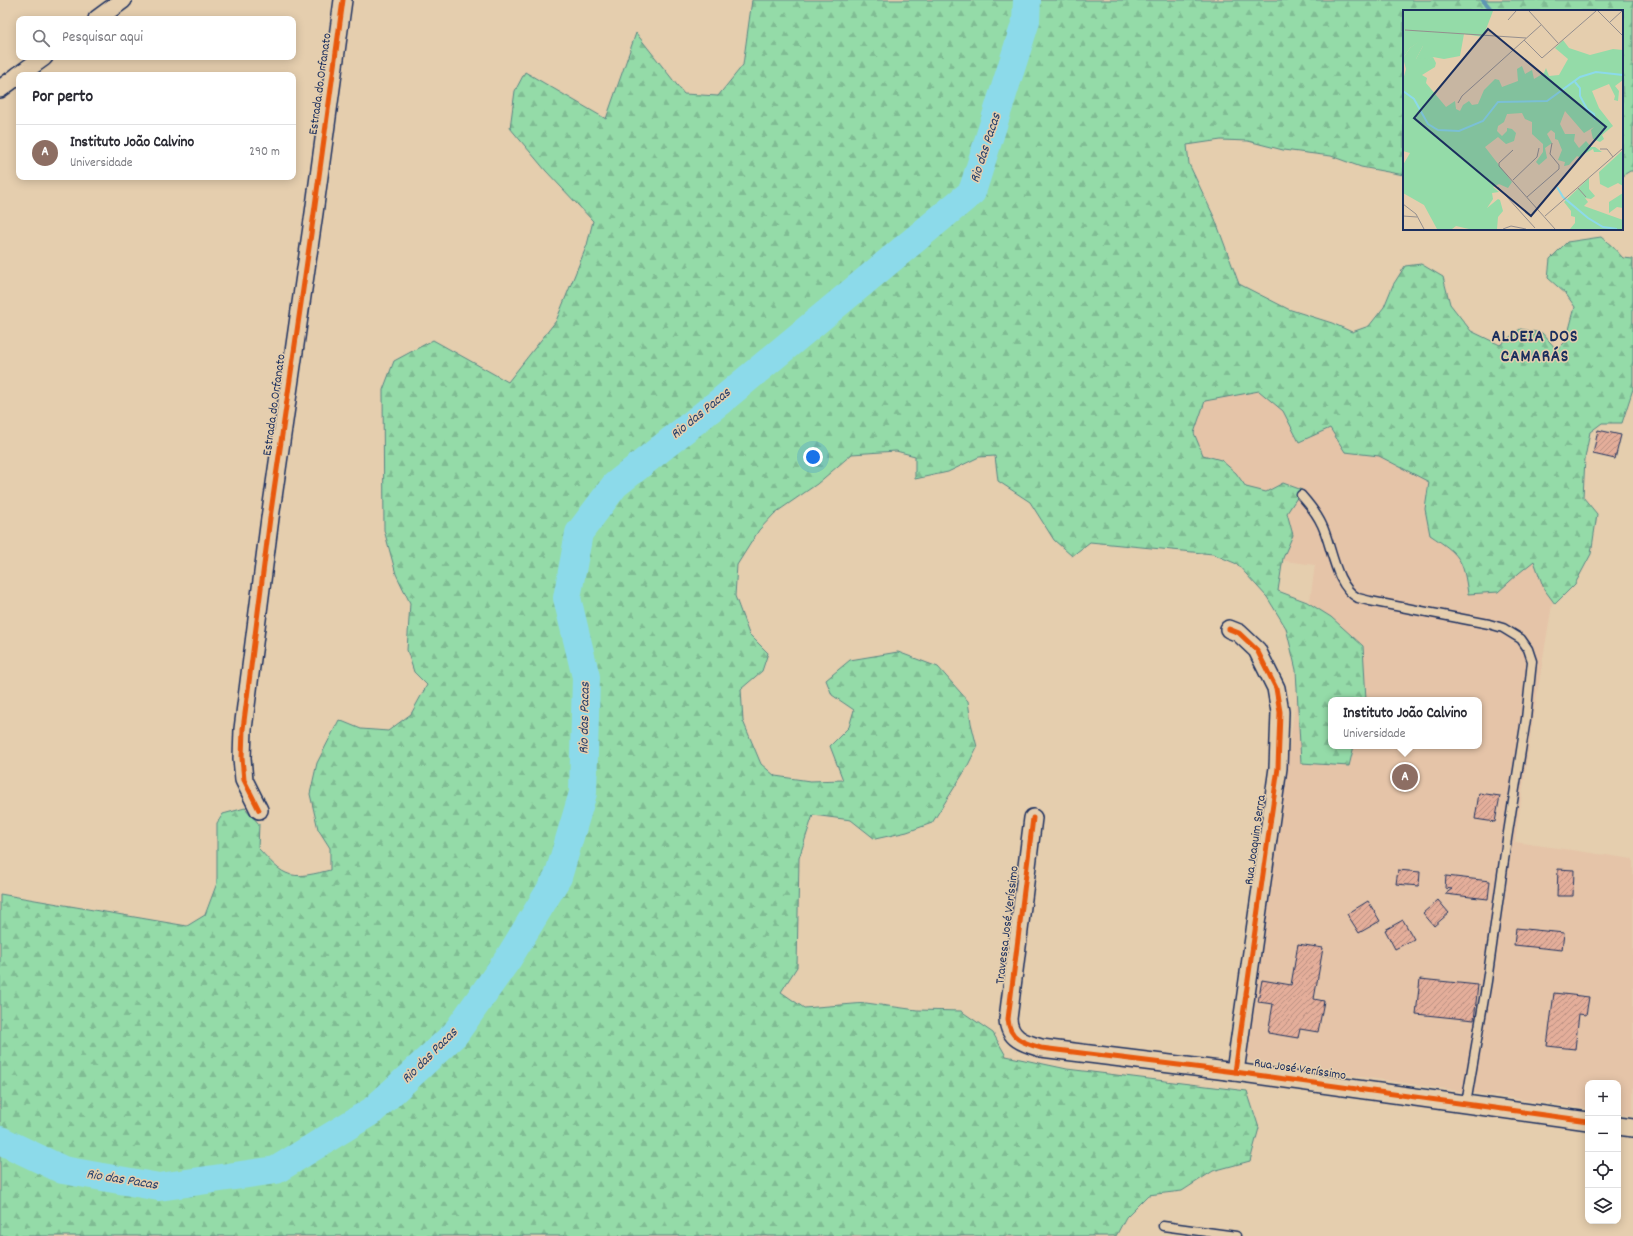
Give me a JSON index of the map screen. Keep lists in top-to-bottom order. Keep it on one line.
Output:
{"streets":{"street":["Estrada do Orfanato","Rua Joaquim Serra","Travessa José Veríssimo","Rua José Veríssimo"]},"crossings":[["Rua Joaquim Serra","Rua José Veríssimo"],["Travessa José Veríssimo","Rua José Veríssimo"]],"districts":["ALDEIA DOS CAMARÁS"],"water":["Rio das Pacas"],"page":{"search":"Pesquisar aqui","heading":"Por perto","list":[{"mark":"A","name":"Instituto João Calvino","note":"Universidade","value":"290 m"}],"popup":["Instituto João Calvino","Universidade"],"pins":"A","map_buttons":["+","−"]}}
